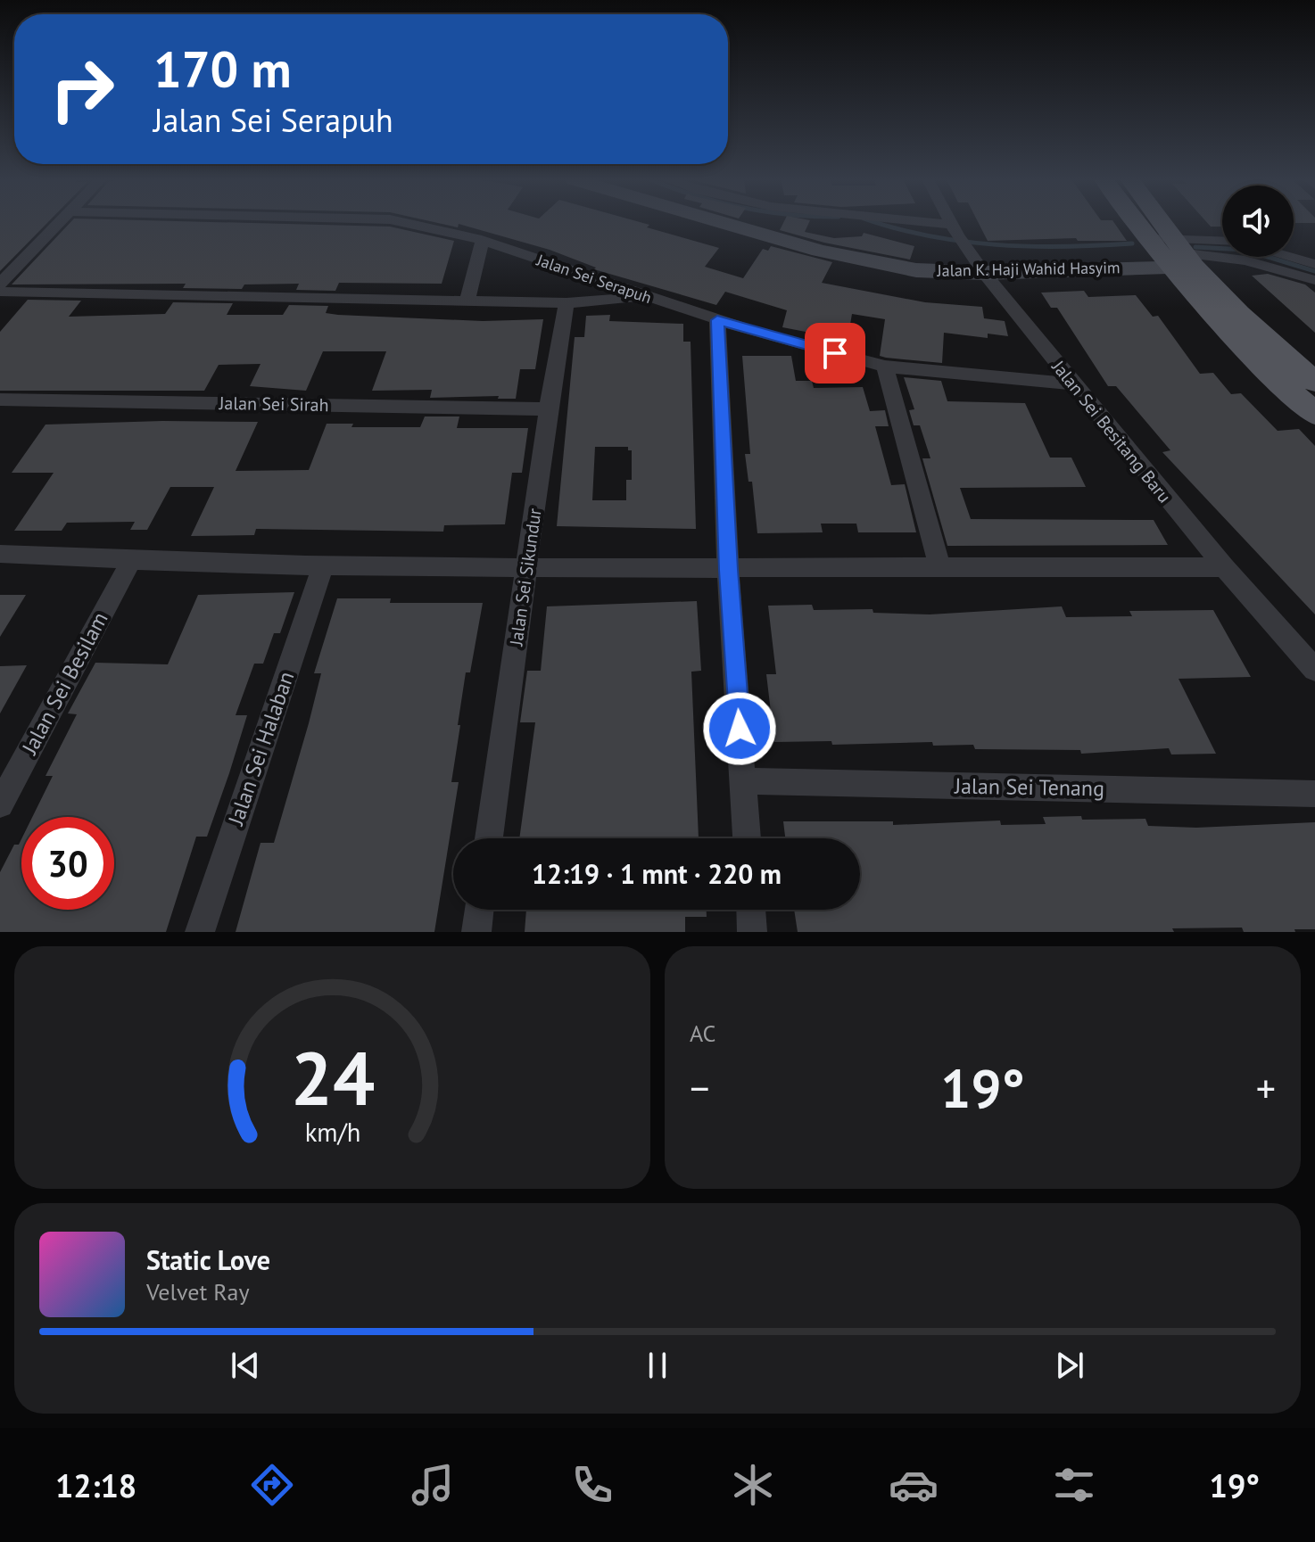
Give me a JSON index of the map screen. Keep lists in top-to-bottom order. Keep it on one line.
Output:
{"streets":{"street":["Jalan K. Haji Wahid Hasyim","Jalan Sei Serapuh","Jalan Sei Sirah","Jalan Sei Besitang Baru","Jalan Sei Sikundur","Jalan Sei Besilam","Jalan Sei Halaban","Jalan Sei Tenang"]},"crossings":[["Jalan K. Haji Wahid Hasyim","Jalan Sei Besitang Baru"],["Jalan Sei Serapuh","Jalan Sei Besitang Baru"],["Jalan Sei Sirah","Jalan Sei Sikundur"]],"page":{"turn":["170 m","Jalan Sei Serapuh"],"limit":"30","trip":"12:19 · 1 mnt · 220 m","tile":"AC","heat":["−","19°","+"],"song":["Static Love","Velvet Ray"],"tabs":["12:18","19°"],"gauge":["24","km/h"]}}
